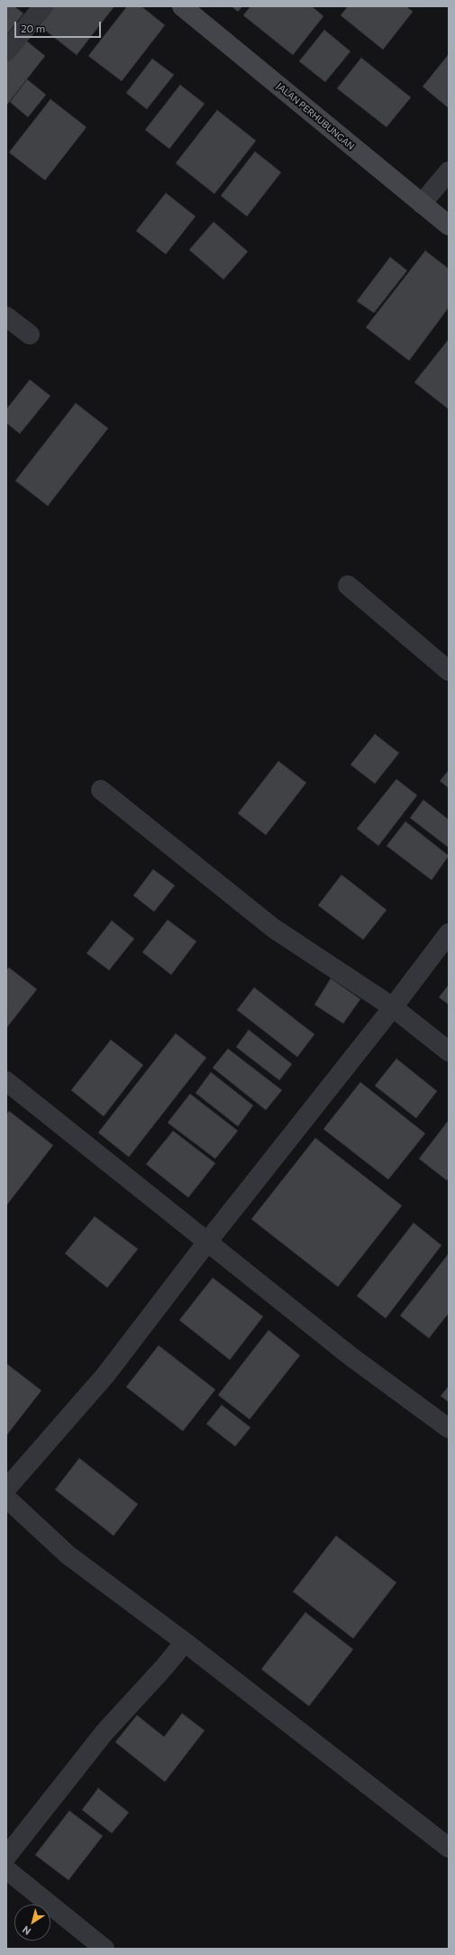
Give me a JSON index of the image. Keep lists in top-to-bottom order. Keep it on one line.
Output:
{"streets":{"main road":["JALAN PERHUBUNGAN"]},"scale_bar":"20 m","north":"bottom left"}
